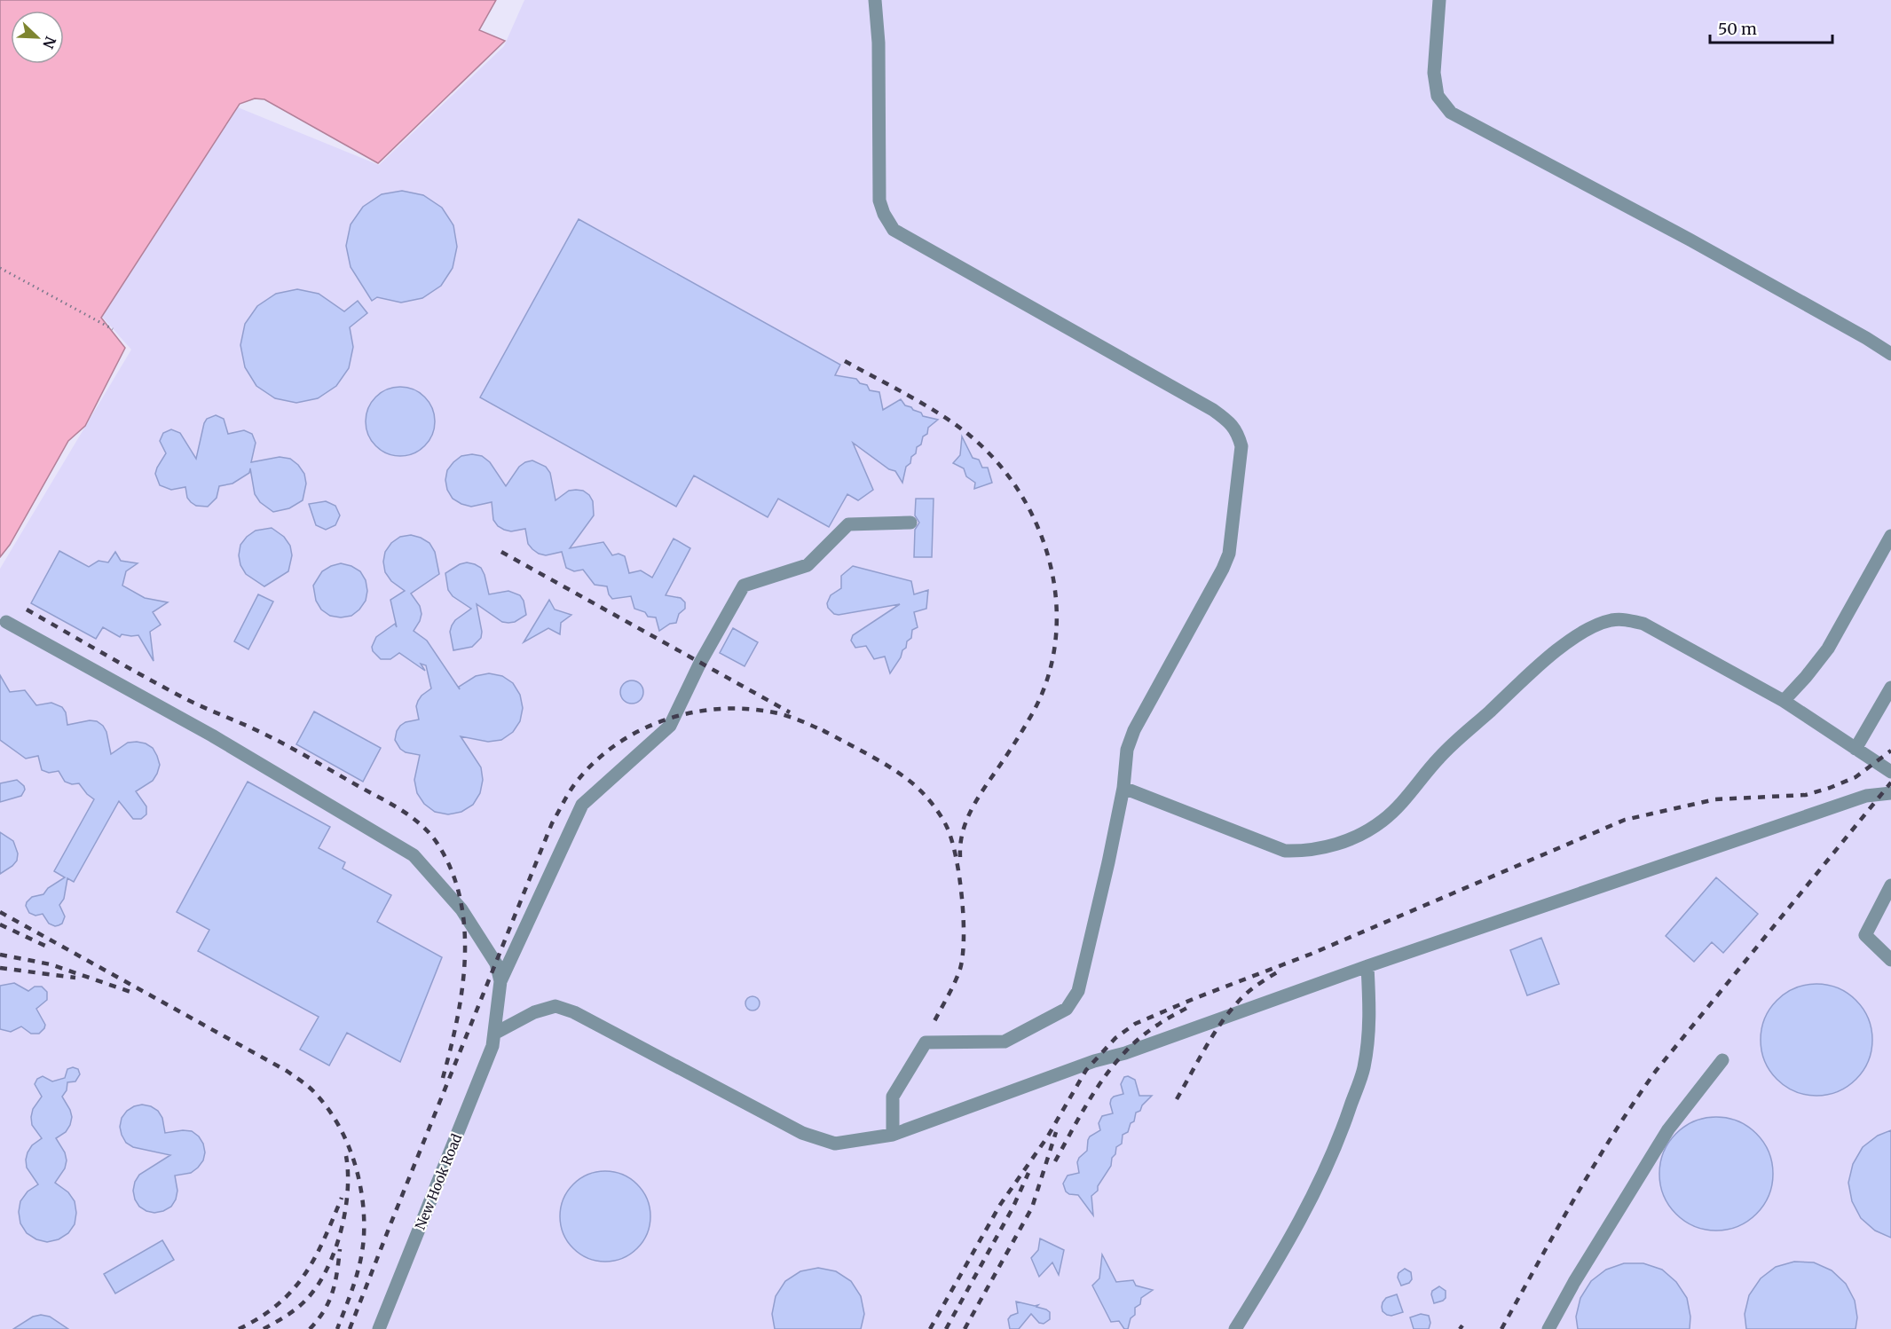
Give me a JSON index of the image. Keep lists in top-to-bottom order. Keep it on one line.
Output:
{"streets":{"street":["New Hook Road"]},"scale_bar":"50 m","north":"bottom right"}
